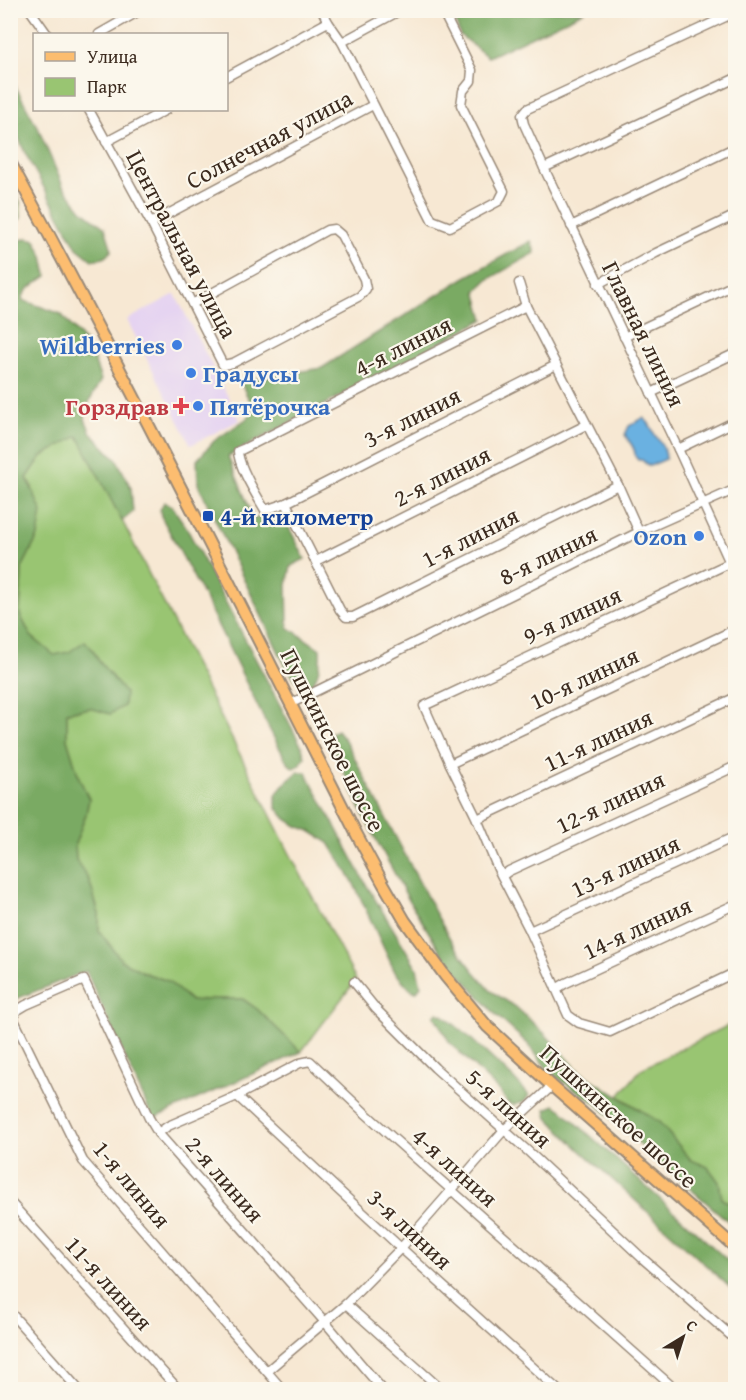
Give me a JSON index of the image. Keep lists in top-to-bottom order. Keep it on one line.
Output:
{"streets":{"main road":["Пушкинское шоссе"],"street":["Солнечная улица","Центральная улица","Главная линия","4-я линия","3-я линия","2-я линия","1-я линия","8-я линия","9-я линия","10-я линия","11-я линия","12-я линия","13-я линия","14-я линия","5-я линия"]},"crossings":[["Солнечная улица","Центральная улица"],["Главная линия","8-я линия"],["Главная линия","9-я линия"],["4-я линия","3-я линия"],["2-я линия","1-я линия"],["8-я линия","Пушкинское шоссе"],["9-я линия","10-я линия"]],"places":{"other":["Wildberries","Градусы","Пятёрочка","Ozon"],"health":["Горздрав"],"transit":["4-й километр"]},"legend":["Улица","Парк"],"north":"top right"}
